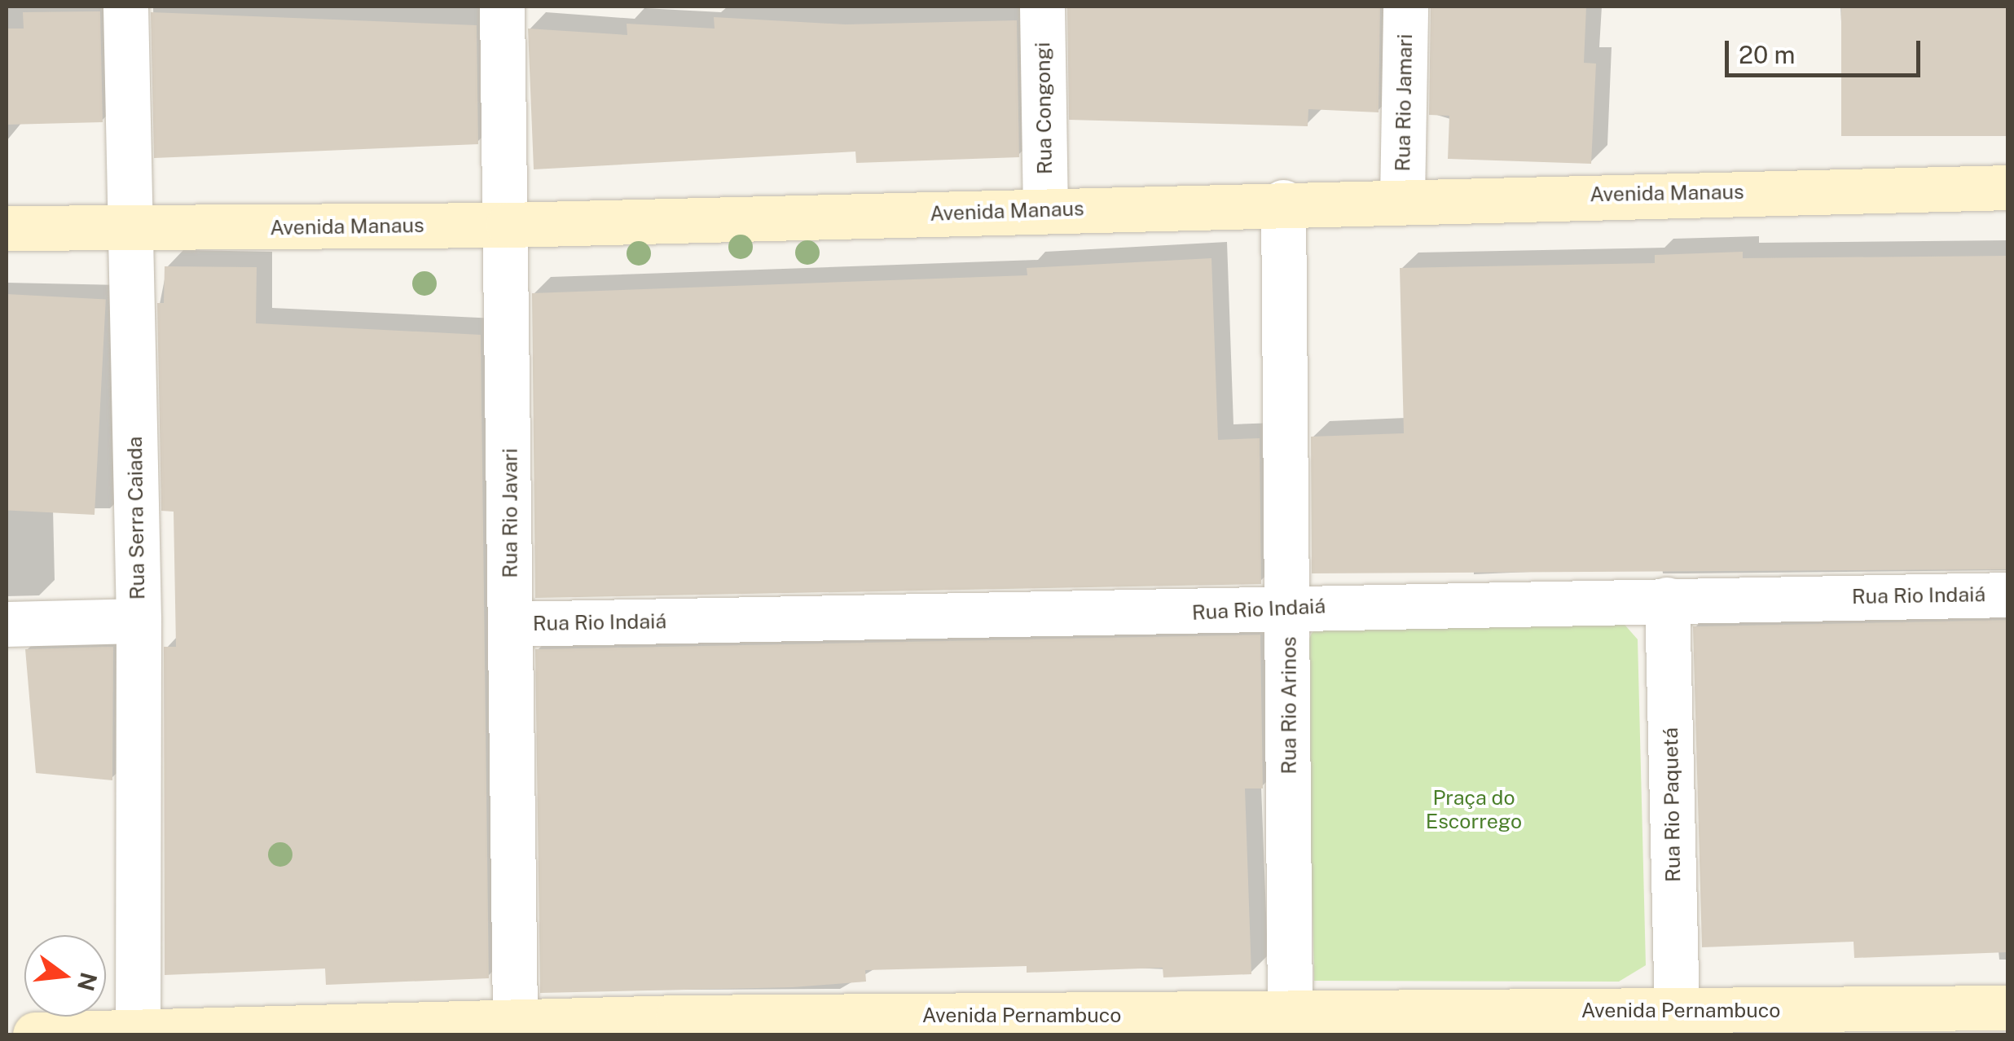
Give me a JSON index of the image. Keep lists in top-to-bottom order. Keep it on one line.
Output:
{"streets":{"main road":["Avenida Manaus","Avenida Pernambuco"],"street":["Rua Rio Jamari","Rua Congongi","Rua Rio Javari","Rua Serra Caiada","Rua Rio Indaiá","Rua Rio Arinos","Rua Rio Paquetá"]},"crossings":[["Rua Rio Jamari","Avenida Manaus"],["Rua Congongi","Avenida Manaus"],["Avenida Manaus","Rua Rio Javari"],["Avenida Manaus","Rua Serra Caiada"],["Avenida Manaus","Rua Rio Arinos"],["Rua Rio Javari","Rua Rio Indaiá"],["Rua Rio Javari","Avenida Pernambuco"],["Rua Serra Caiada","Avenida Pernambuco"],["Rua Rio Indaiá","Rua Rio Arinos"],["Rua Rio Indaiá","Rua Rio Paquetá"],["Rua Rio Arinos","Avenida Pernambuco"],["Rua Rio Paquetá","Avenida Pernambuco"]],"parks":["Praça do Escorrego"],"scale_bar":"20 m","north":"right"}
